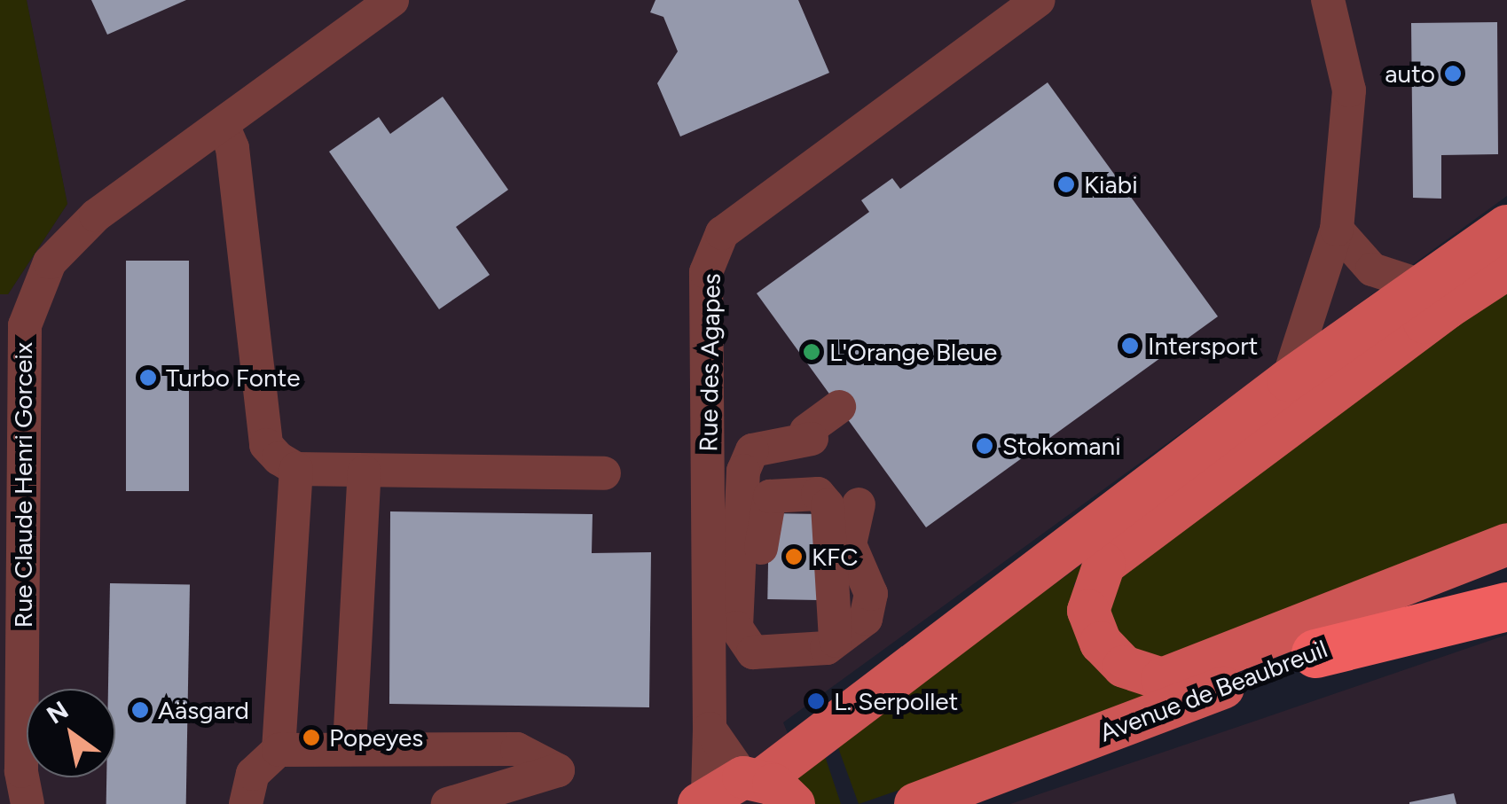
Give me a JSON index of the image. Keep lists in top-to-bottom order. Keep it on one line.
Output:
{"streets":{"main road":["Avenue de Beaubreuil"],"street":["Rue des Agapes","Rue Claude Henri Gorceix"]},"places":["auto","Kiabi","Intersport","L'Orange Bleue","Turbo Fonte","Stokomani","KFC","L. Serpollet","Aäsgard","Popeyes"],"north":"top left"}
